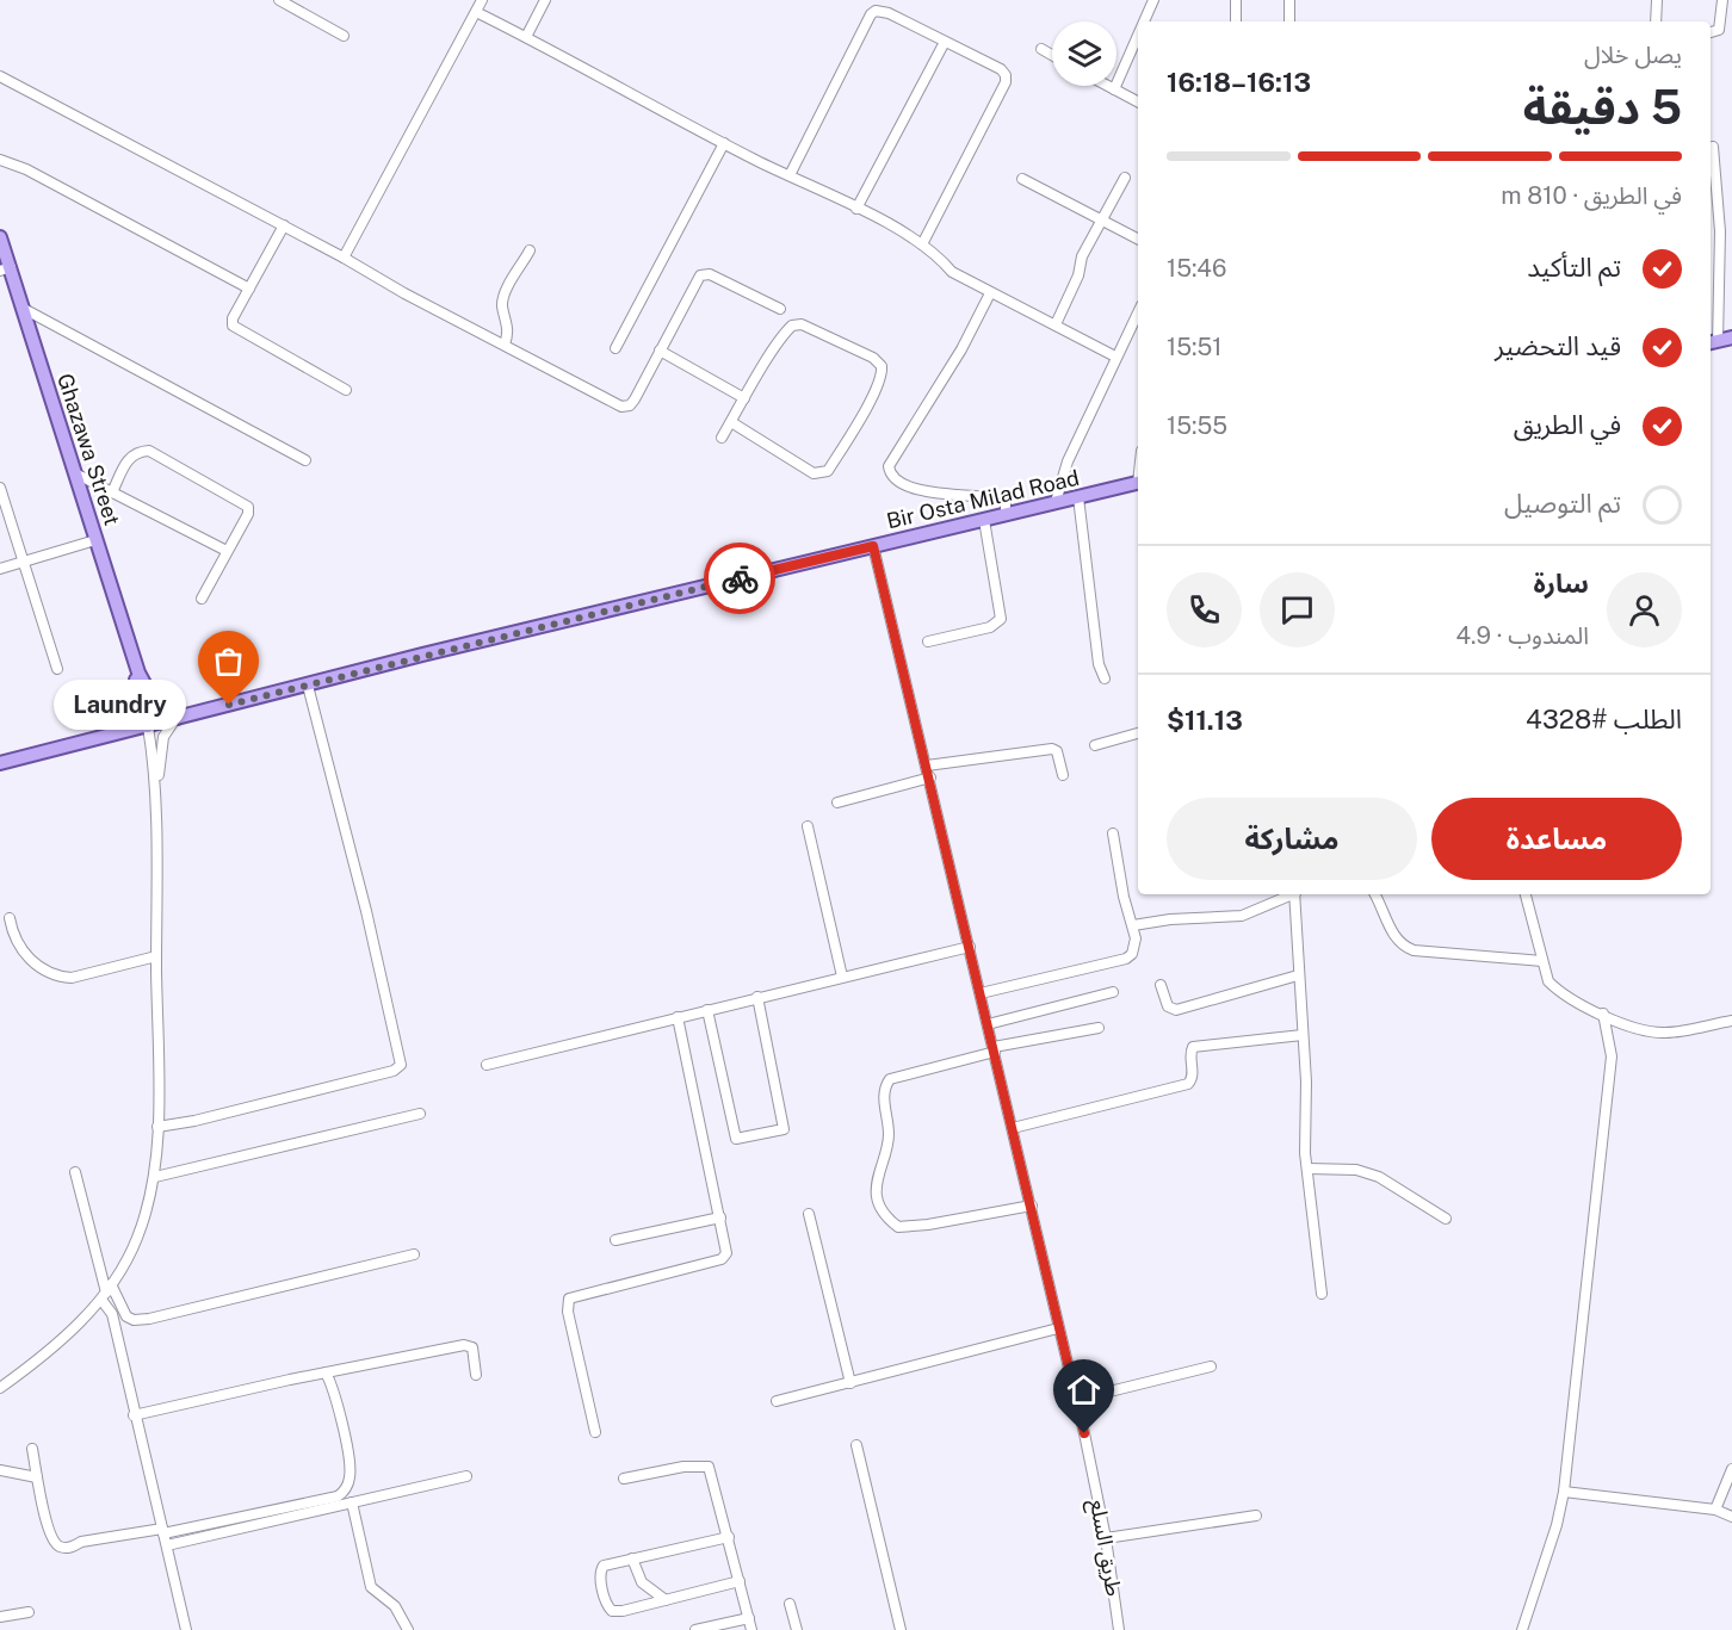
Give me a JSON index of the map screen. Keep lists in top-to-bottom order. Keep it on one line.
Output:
{"streets":{"main road":["Ghazawa Street","Bir Osta Milad Road"],"street":["طريق السلع"]},"crossings":[["Bir Osta Milad Road","طريق السلع"]],"places":["Laundry"],"page":{"heading":["5 دقيقة","يصل خلال","16:13–16:18"],"panel":["سارة","المندوب · 4.9","الطلب #4328","$11.13"],"bar":"في الطريق · 810 m","list":[["تم التأكيد","15:46"],["قيد التحضير","15:51"],["في الطريق","15:55"],"تم التوصيل"],"bubble":"Laundry","buttons":["مساعدة","مشاركة"]}}
